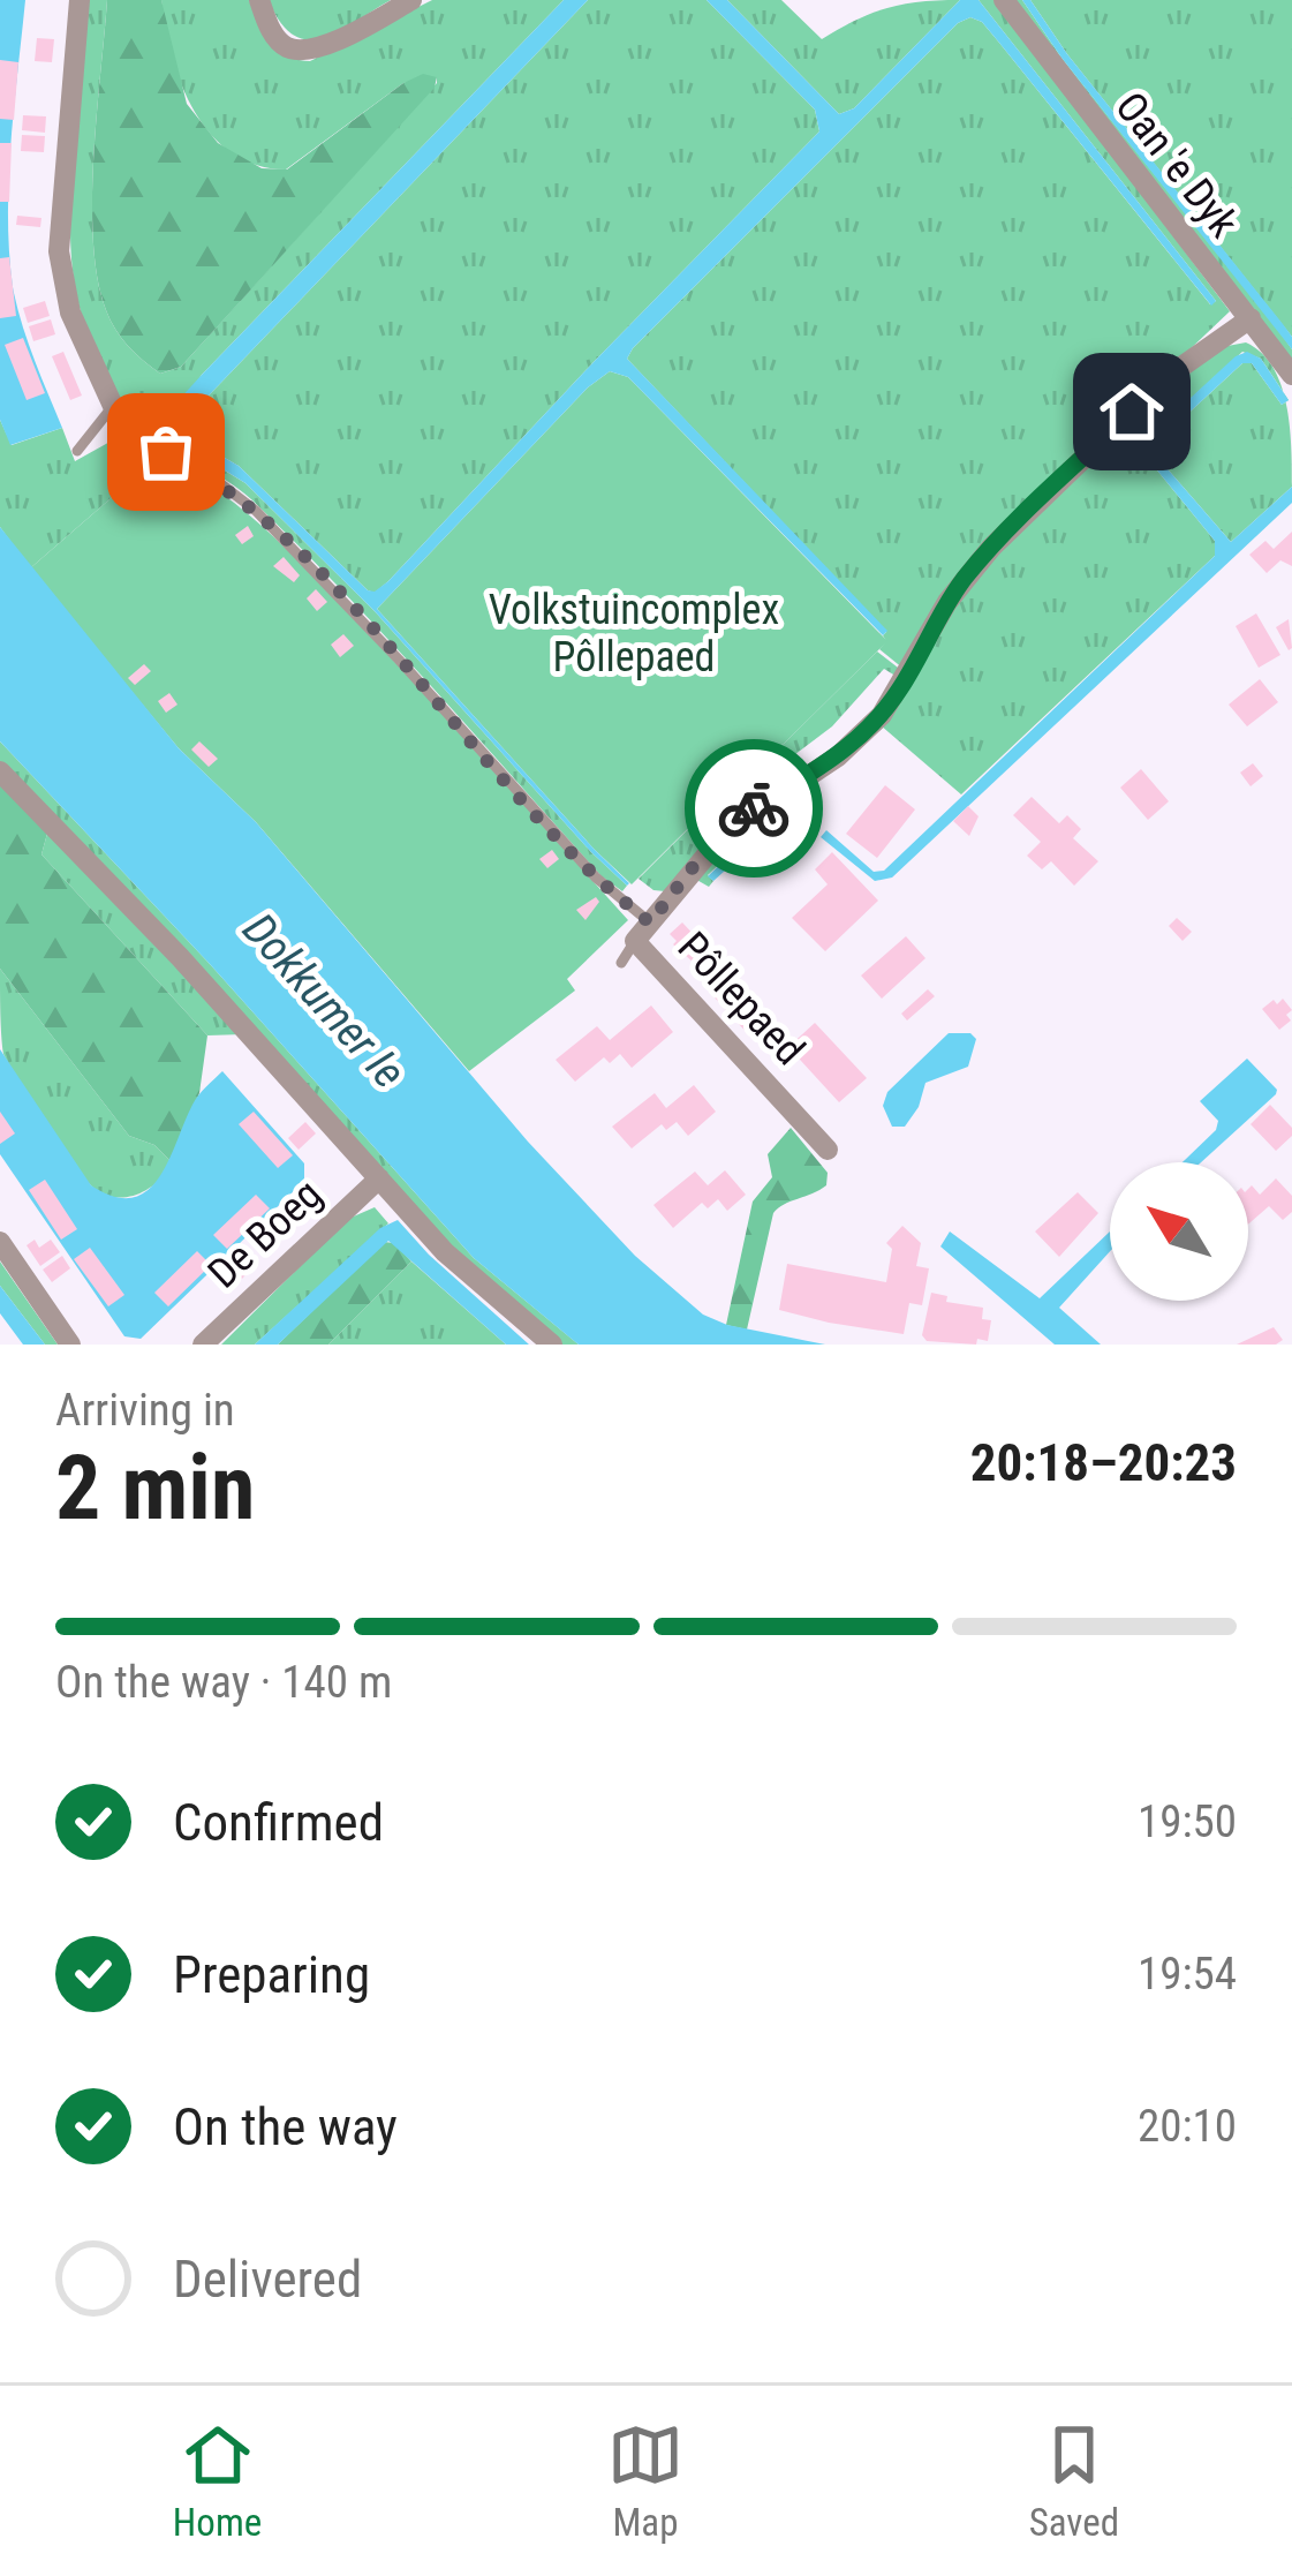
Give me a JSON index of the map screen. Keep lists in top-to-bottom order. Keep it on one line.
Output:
{"streets":{"street":["Oan 'e Dyk","Pôllepaed","De Boeg"]},"crossings":[["Oan 'e Dyk","Pôllepaed"]],"water":["Dokkumer Ie"],"parks":["Volkstuincomplex Pôllepaed"],"north":"top left","page":{"heading":["2 min","Arriving in","20:18–20:23"],"bar":"On the way · 140 m","list":[["Confirmed","19:50"],["Preparing","19:54"],["On the way","20:10"],"Delivered"],"tabs":["Home","Map","Saved"]}}
